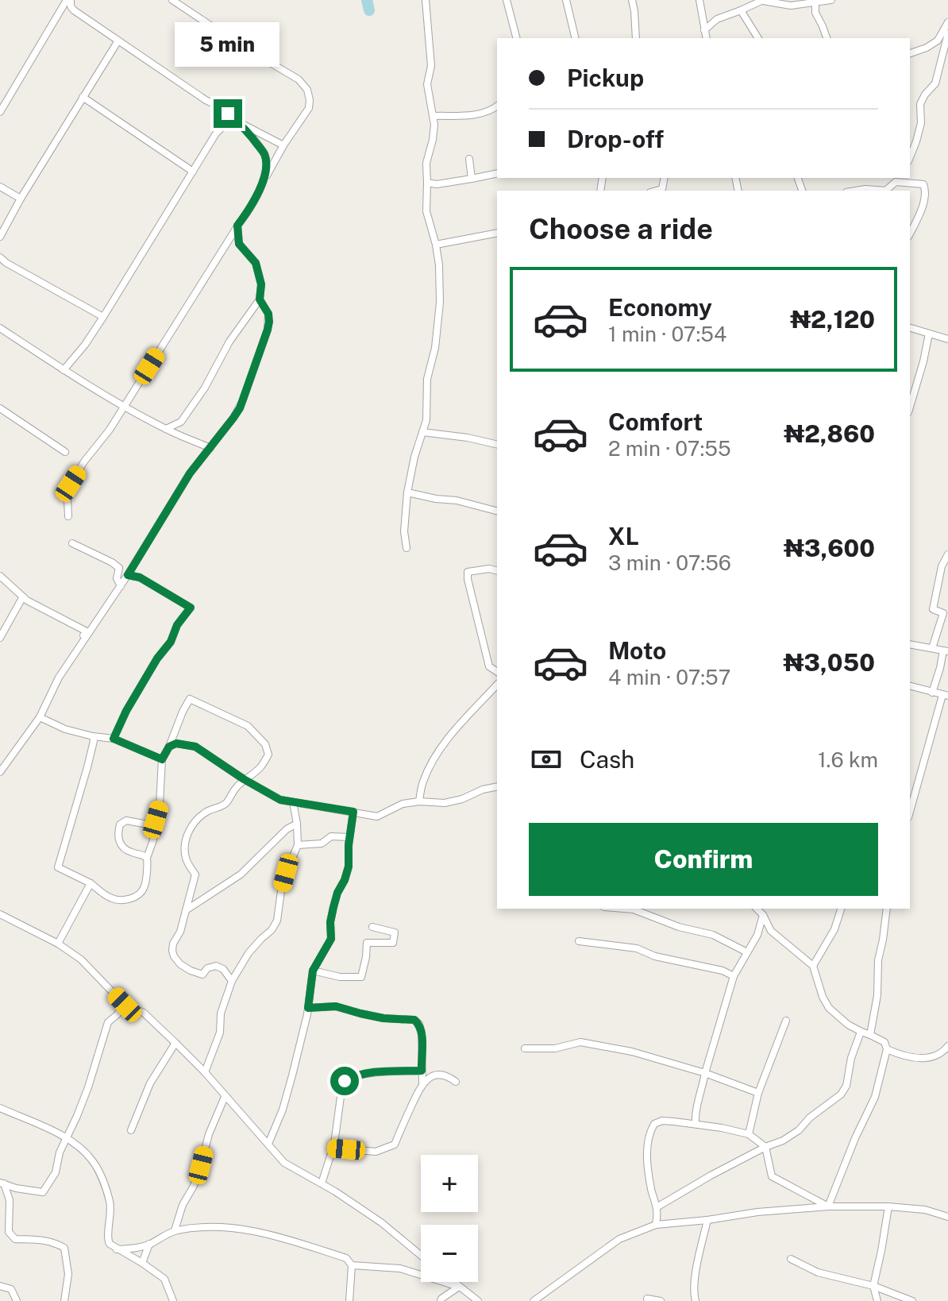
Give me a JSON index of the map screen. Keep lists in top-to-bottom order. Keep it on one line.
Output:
{"page":{"bubble":"5 min","banner":["Pickup","Drop-off"],"heading":"Choose a ride","list":[{"name":"Economy","note":"1 min · 07:54","value":"₦2,120"},{"name":"Comfort","note":"2 min · 07:55","value":"₦2,860"},{"name":"XL","note":"3 min · 07:56","value":"₦3,600"},{"name":"Moto","note":"4 min · 07:57","value":"₦3,050"}],"pay":["Cash","1.6 km"],"buttons":"Confirm","map_buttons":["+","−"]}}
